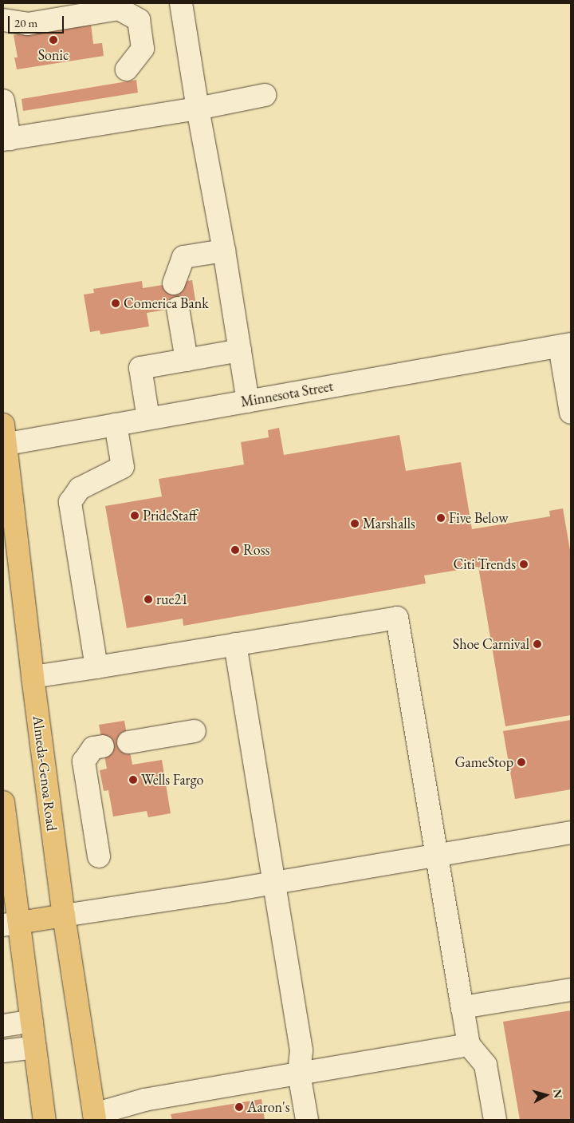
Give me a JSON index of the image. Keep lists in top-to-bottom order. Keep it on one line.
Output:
{"streets":{"main road":["Almeda-Genoa Road"],"street":["Minnesota Street"]},"crossings":[["Minnesota Street","Almeda-Genoa Road"]],"places":["Sonic","Comerica Bank","PrideStaff","Five Below","Marshalls","Ross","Citi Trends","rue21","Shoe Carnival","GameStop","Wells Fargo","Aaron's"],"scale_bar":"20 m","north":"right"}
